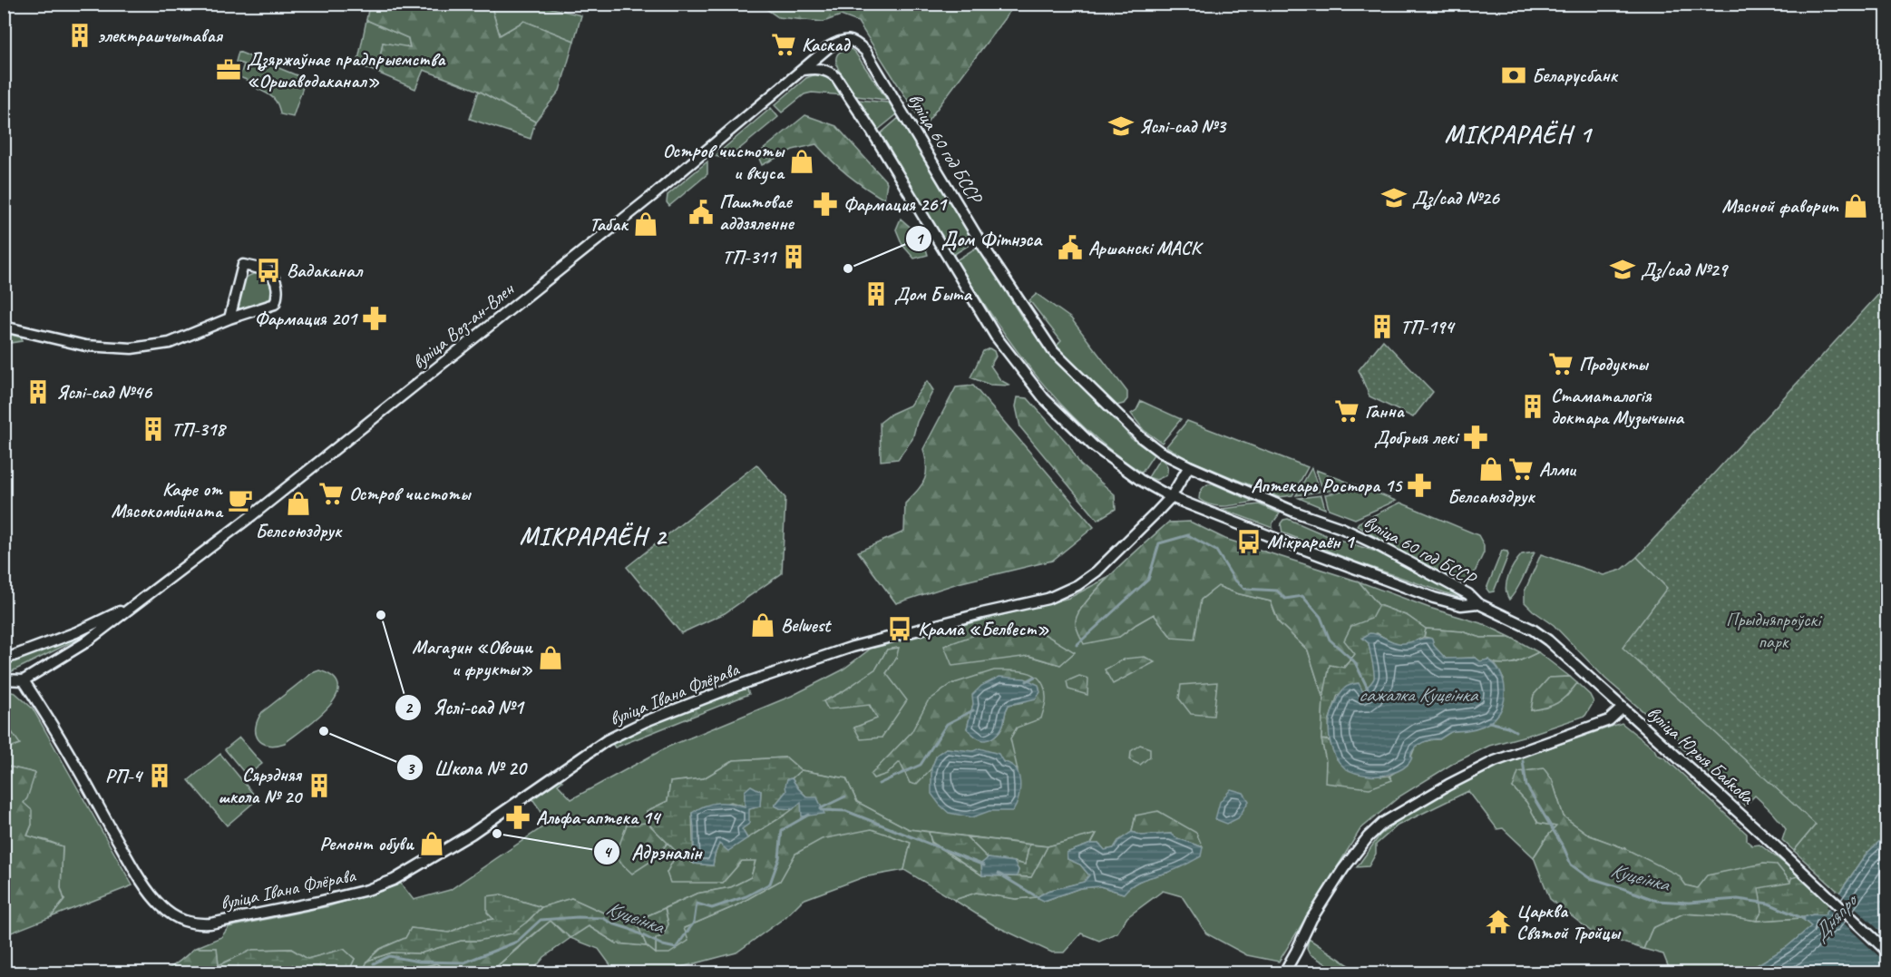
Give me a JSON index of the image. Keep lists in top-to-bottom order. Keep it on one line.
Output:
{"streets":{"main road":["вуліца 60 год БССР","вуліца Воз-ан-Влен","вуліца Івана Флёрава","вуліца Юрыя Бабкова"]},"crossings":[["вуліца 60 год БССР","вуліца Воз-ан-Влен"],["вуліца 60 год БССР","вуліца Івана Флёрава"],["вуліца 60 год БССР","вуліца Юрыя Бабкова"],["вуліца Воз-ан-Влен","вуліца Івана Флёрава"]],"districts":["МІКРАРАЁН 1","МІКРАРАЁН 2"],"water":["сажалка Куцеінка","Куцеінка","Дняпро"],"parks":["Прыдняпроўскі парк"],"places":{"building":["электрашчытавая","ТП-311","Дом Быта","ТП-194","Яслі-сад №46","Стаматалогія доктара Музычына","ТП-318","РП-4","Сярэдняя школа № 20"],"supermarket":["Каскад","Продукты","Ганна","Алми","Остров чистоты"],"office":["Дзяржаўнае прадпрыемства «Оршаводаканал»"],"bank":["Беларусбанк"],"school or university":["Яслі-сад №3","Дз/сад №26","Дз/сад №29"],"shop":["Остров чистоты и вкуса","Мясной фаворит","Табак","Белсаюздрук","Белсоюздрук","Belwest","Магазин «Овощи и фрукты»","Ремонт обуви"],"pharmacy":["Фармация 261","Фармация 201","Добрыя лекі","Аптекарь Ростора 15","Альфа-аптека 14"],"public building":["Паштовае аддзяленне","Аршанскі МАСК"],"other":["Дом Фітнэса","Яслі-сад №1","Школа № 20","Адрэналін"],"bus stop":["Вадаканал","Мікрараён 1","Крама «Белвест»"],"cafe":["Кафе от Мясокомбината"],"temple":["Царква Святой Тройцы"]}}
